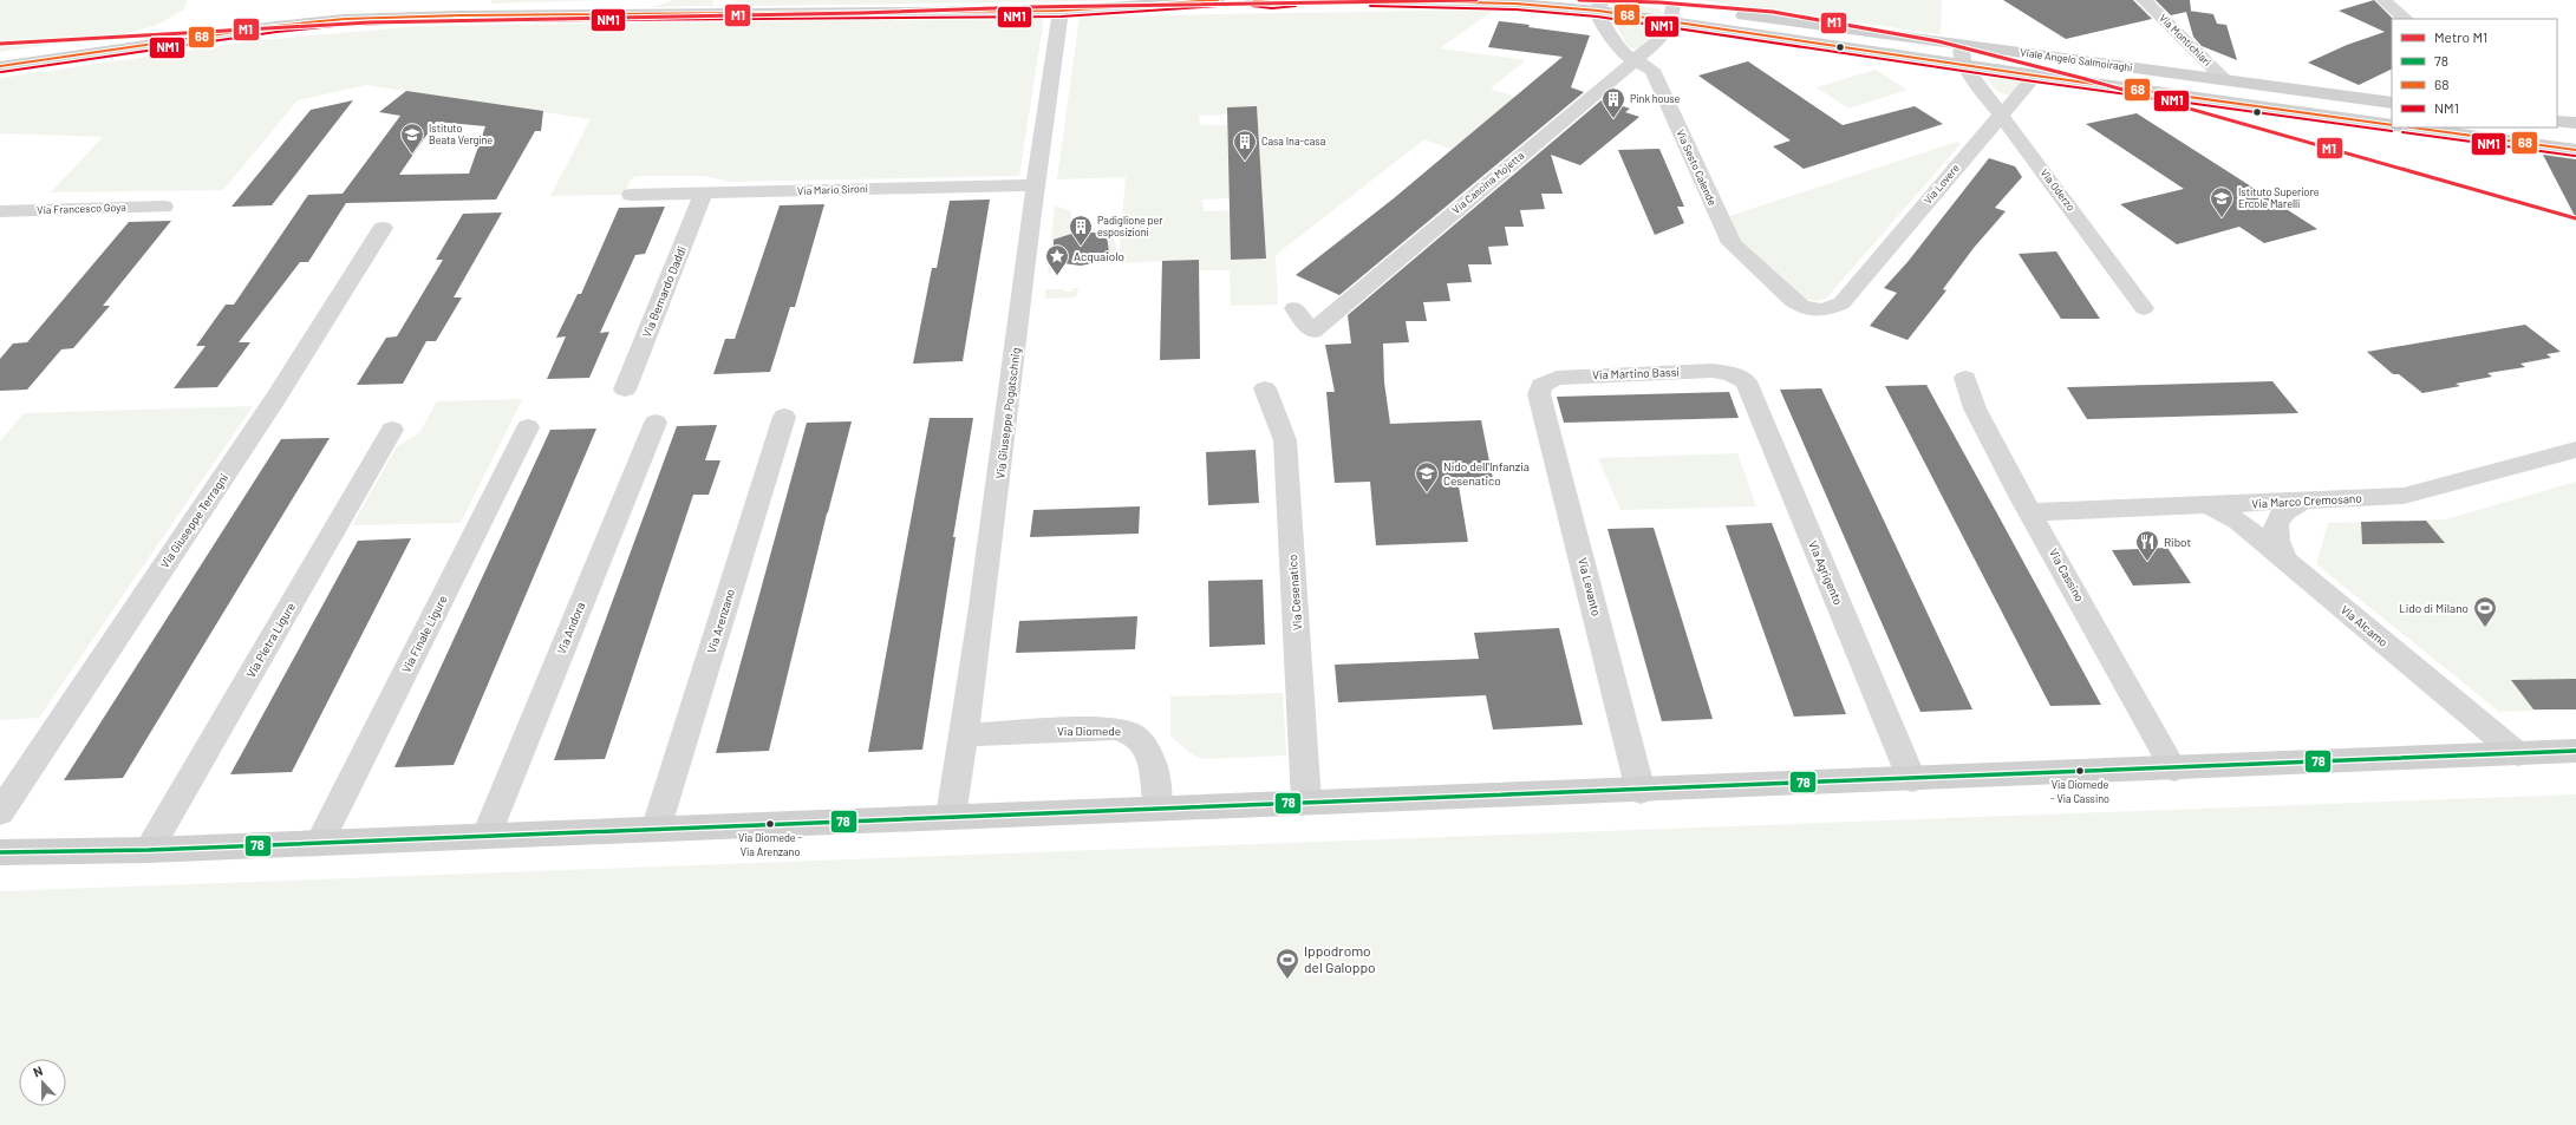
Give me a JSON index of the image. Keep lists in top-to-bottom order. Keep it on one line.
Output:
{"streets":{"street":["Via Montichiari","Viale Angelo Salmoiraghi","Via Sesto Calende","Via Cascina Mojetta","Via Lovere","Via Mario Sironi","Via Oderzo","Via Francesco Goya","Via Bernardo Daddi","Via Martino Bassi","Via Giuseppe Pogatschnig","Via Marco Cremosano","Via Giuseppe Terragni","Via Agrigento","Via Cassino","Via Levanto","Via Cesenatico","Via Arenzano","Via Alcamo","Via Andora","Via Finale Ligure","Via Pietra Ligure","Via Diomede"]},"crossings":[["Via Montichiari","Viale Angelo Salmoiraghi"],["Viale Angelo Salmoiraghi","Via Sesto Calende"],["Viale Angelo Salmoiraghi","Via Cascina Mojetta"],["Via Sesto Calende","Via Cascina Mojetta"],["Via Sesto Calende","Via Lovere"],["Via Lovere","Via Oderzo"],["Via Mario Sironi","Via Bernardo Daddi"],["Via Mario Sironi","Via Giuseppe Pogatschnig"],["Via Martino Bassi","Via Agrigento"],["Via Martino Bassi","Via Levanto"],["Via Giuseppe Pogatschnig","Via Diomede"],["Via Marco Cremosano","Via Cassino"],["Via Marco Cremosano","Via Alcamo"]],"places":{"building":["Pink house","Casa Ina-casa","Padiglione per esposizioni"],"school or university":["Istituto Beata Vergine","Istituto Superiore Ercole Marelli","Nido dell'Infanzia Cesenatico"],"place":["Acquaiolo"],"restaurant":["Ribot"],"sports":["Lido di Milano","Ippodromo del Galoppo"],"other":["Via Diomede - Via Cassino","Via Diomede - Via Arenzano"]},"lines":["metro line M1","transit line 68","transit line NM1","transit line 78"],"legend":["Metro M1","78","68","NM1"],"north":"top"}
